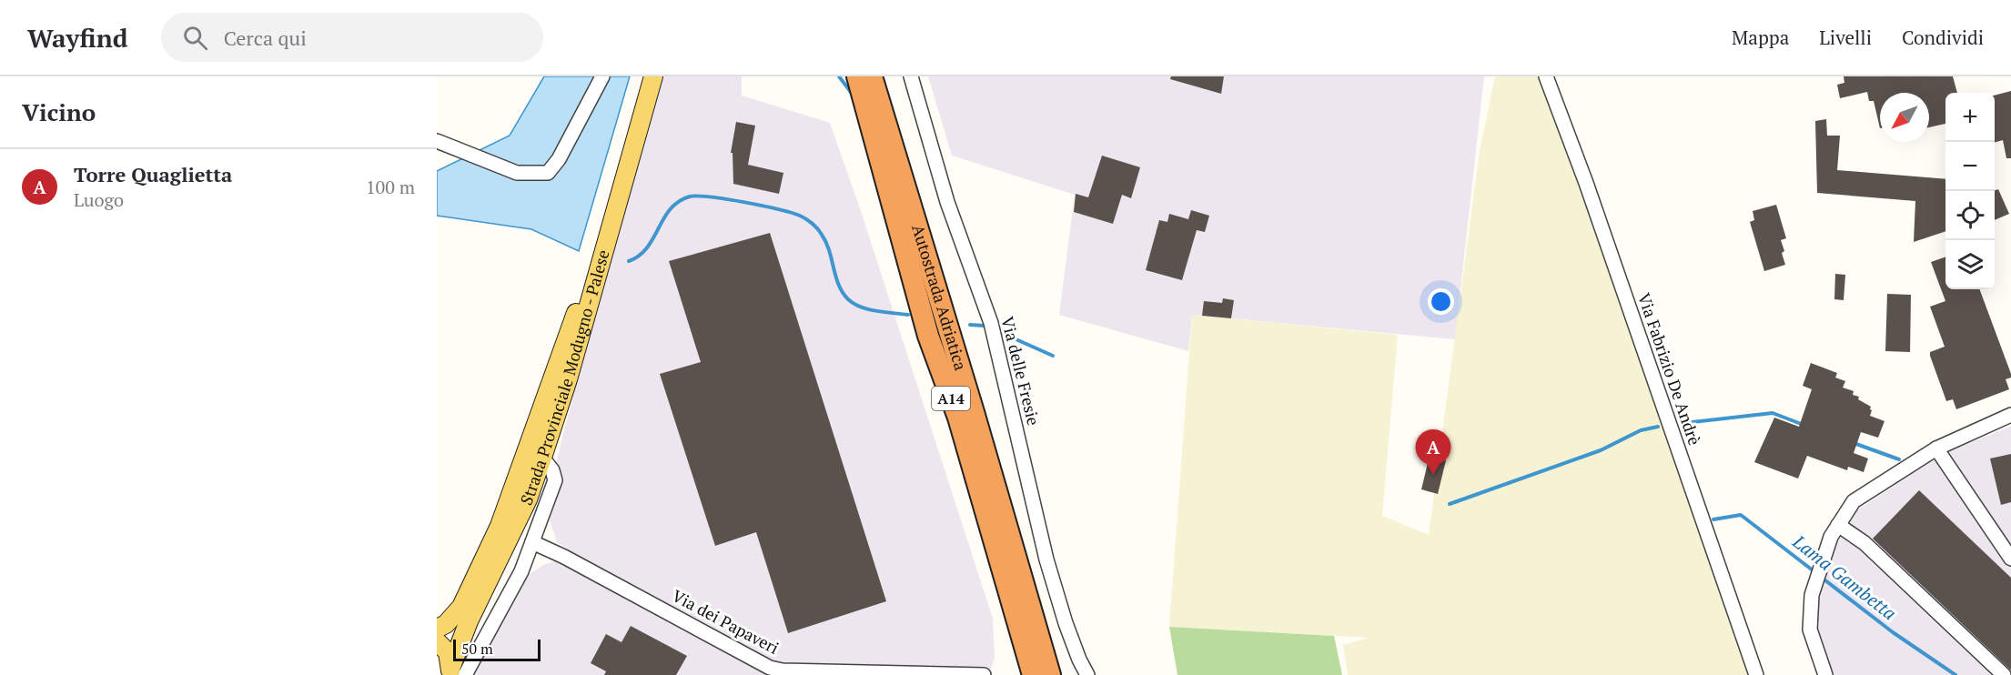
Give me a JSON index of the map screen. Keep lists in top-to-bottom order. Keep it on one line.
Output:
{"streets":{"highway":["Autostrada Adriatica","A14"],"main road":["Strada Provinciale Modugno - Palese"],"street":["Via Fabrizio De Andrè","Via delle Fresie","Via dei Papaveri"]},"crossings":[["Autostrada Adriatica","A14"]],"water":["Lama Gambetta"],"scale_bar":"50 m","north":"bottom left","page":{"header":"Wayfind","search":"Cerca qui","nav":["Mappa","Livelli","Condividi"],"heading":"Vicino","map_buttons":["+","−"],"list":[{"mark":"A","name":"Torre Quaglietta","note":"Luogo","value":"100 m"}],"pins":"A","scale":"50 m"}}
